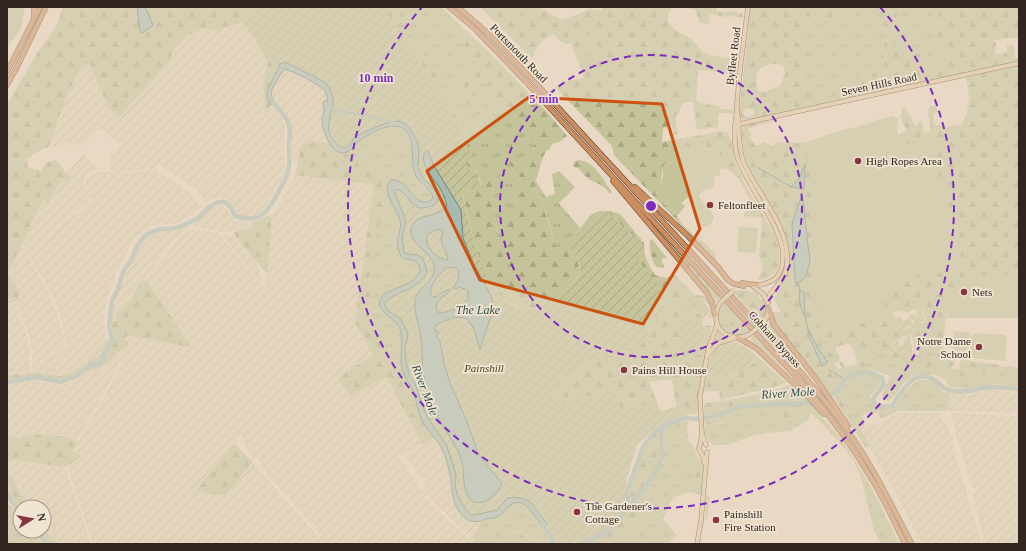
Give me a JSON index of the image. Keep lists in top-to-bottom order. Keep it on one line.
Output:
{"streets":{"highway":["Portsmouth Road","Cobham Bypass"],"main road":["Byfleet Road","Seven Hills Road"]},"crossings":[["Portsmouth Road","Cobham Bypass"],["Byfleet Road","Seven Hills Road"]],"water":["The Lake","River Mole"],"parks":["Painshill"],"places":["High Ropes Area","Feltonfleet","Nets","Notre Dame School","Pains Hill House","The Gardener's Cottage","Painshill Fire Station"],"north":"right","rings":["10 min","5 min"]}
